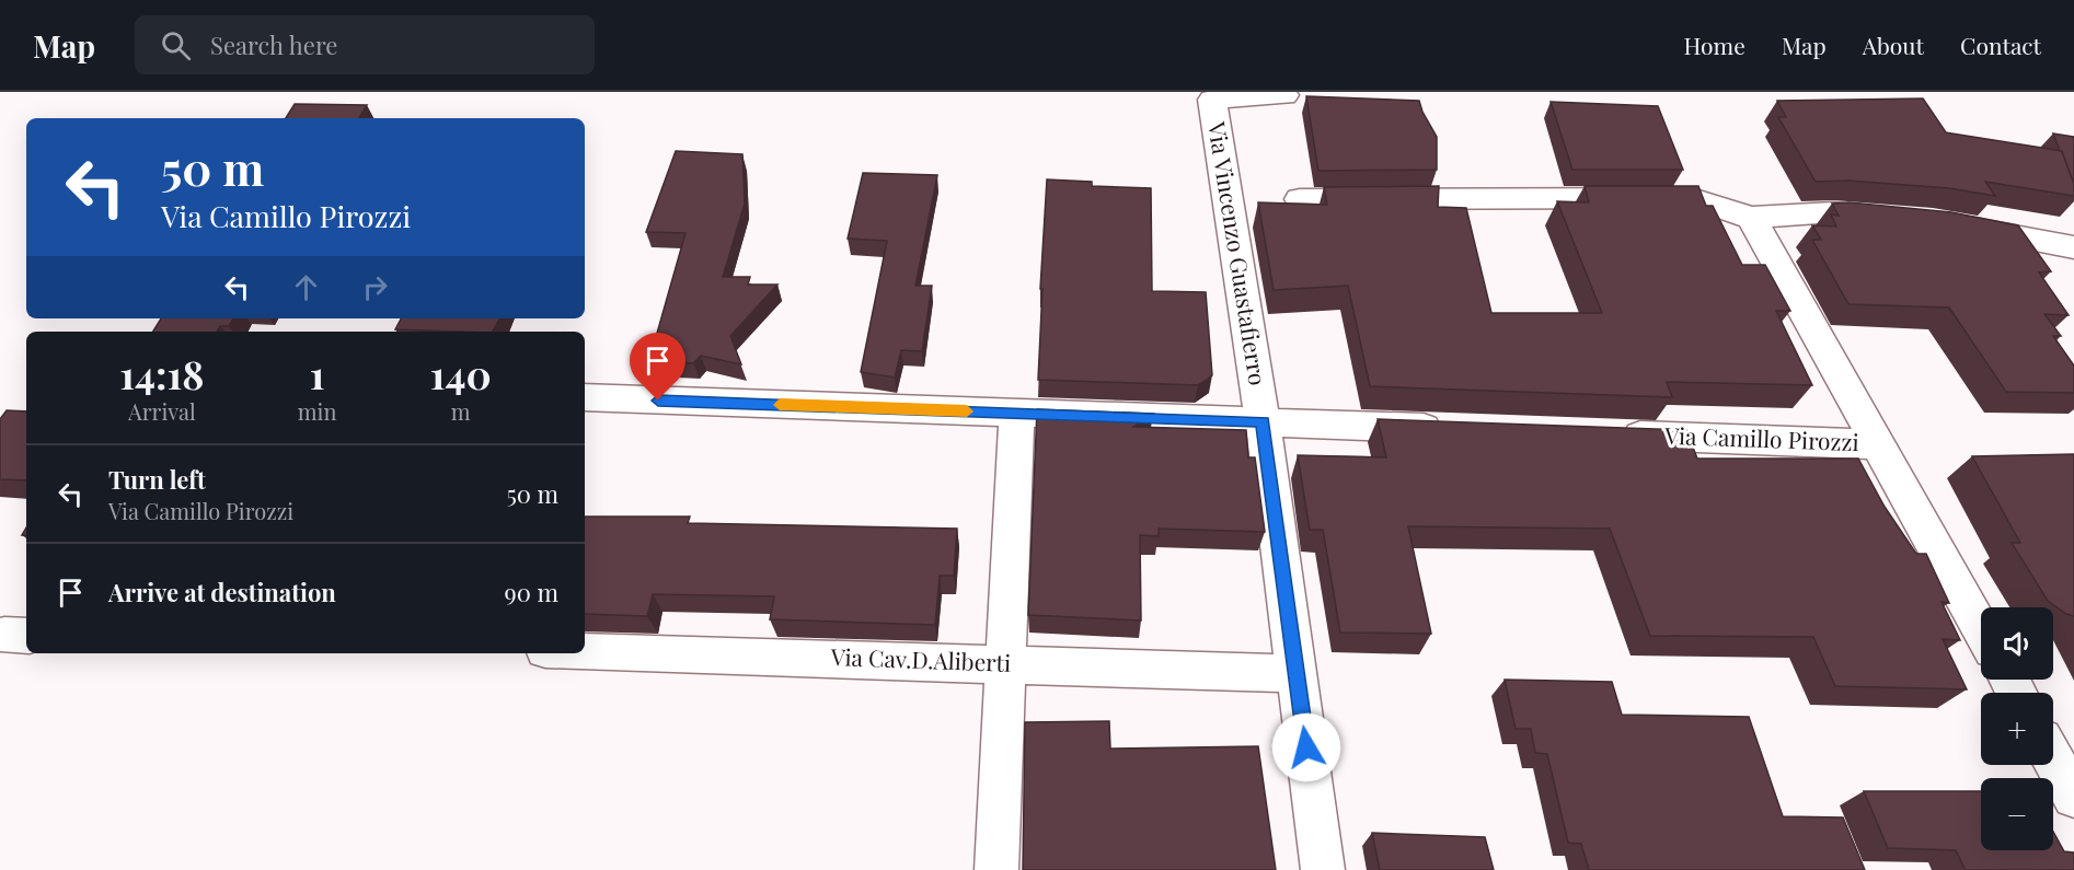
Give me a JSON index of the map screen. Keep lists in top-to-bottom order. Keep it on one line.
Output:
{"streets":{"street":["Via Vincenzo Guastafierro","Via Camillo Pirozzi","Via Cav.D.Aliberti"]},"crossings":[["Via Vincenzo Guastafierro","Via Cav.D.Aliberti"]],"page":{"header":"Map","search":"Search here","nav":["Home","Map","About","Contact"],"turn":["50 m","Via Camillo Pirozzi"],"eta":["14:18","Arrival","1","min","140","m"],"list":[{"name":"Turn left","note":"Via Camillo Pirozzi","value":"50 m"},{"name":"Arrive at destination","value":"90 m"}],"map_buttons":["+","−"]}}
